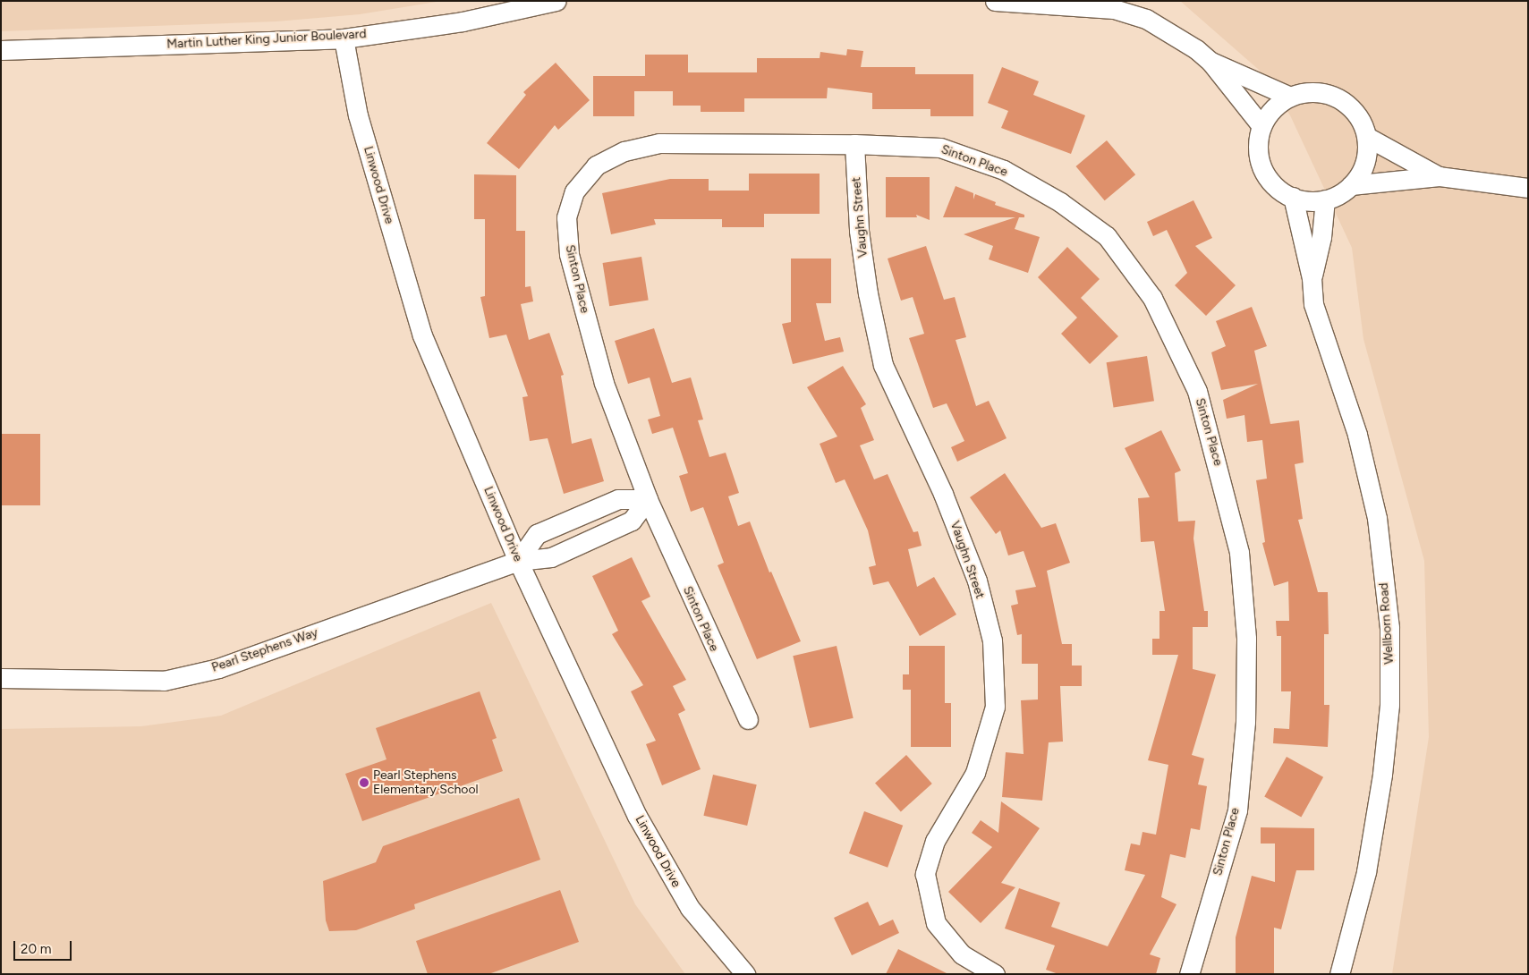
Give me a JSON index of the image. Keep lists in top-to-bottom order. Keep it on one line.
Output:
{"streets":{"street":["Martin Luther King Junior Boulevard","Sinton Place","Linwood Drive","Vaughn Street","Wellborn Road","Pearl Stephens Way"]},"crossings":[["Martin Luther King Junior Boulevard","Linwood Drive"],["Sinton Place","Vaughn Street"],["Sinton Place","Pearl Stephens Way"],["Linwood Drive","Pearl Stephens Way"]],"places":["Pearl Stephens Elementary School"],"scale_bar":"20 m"}
